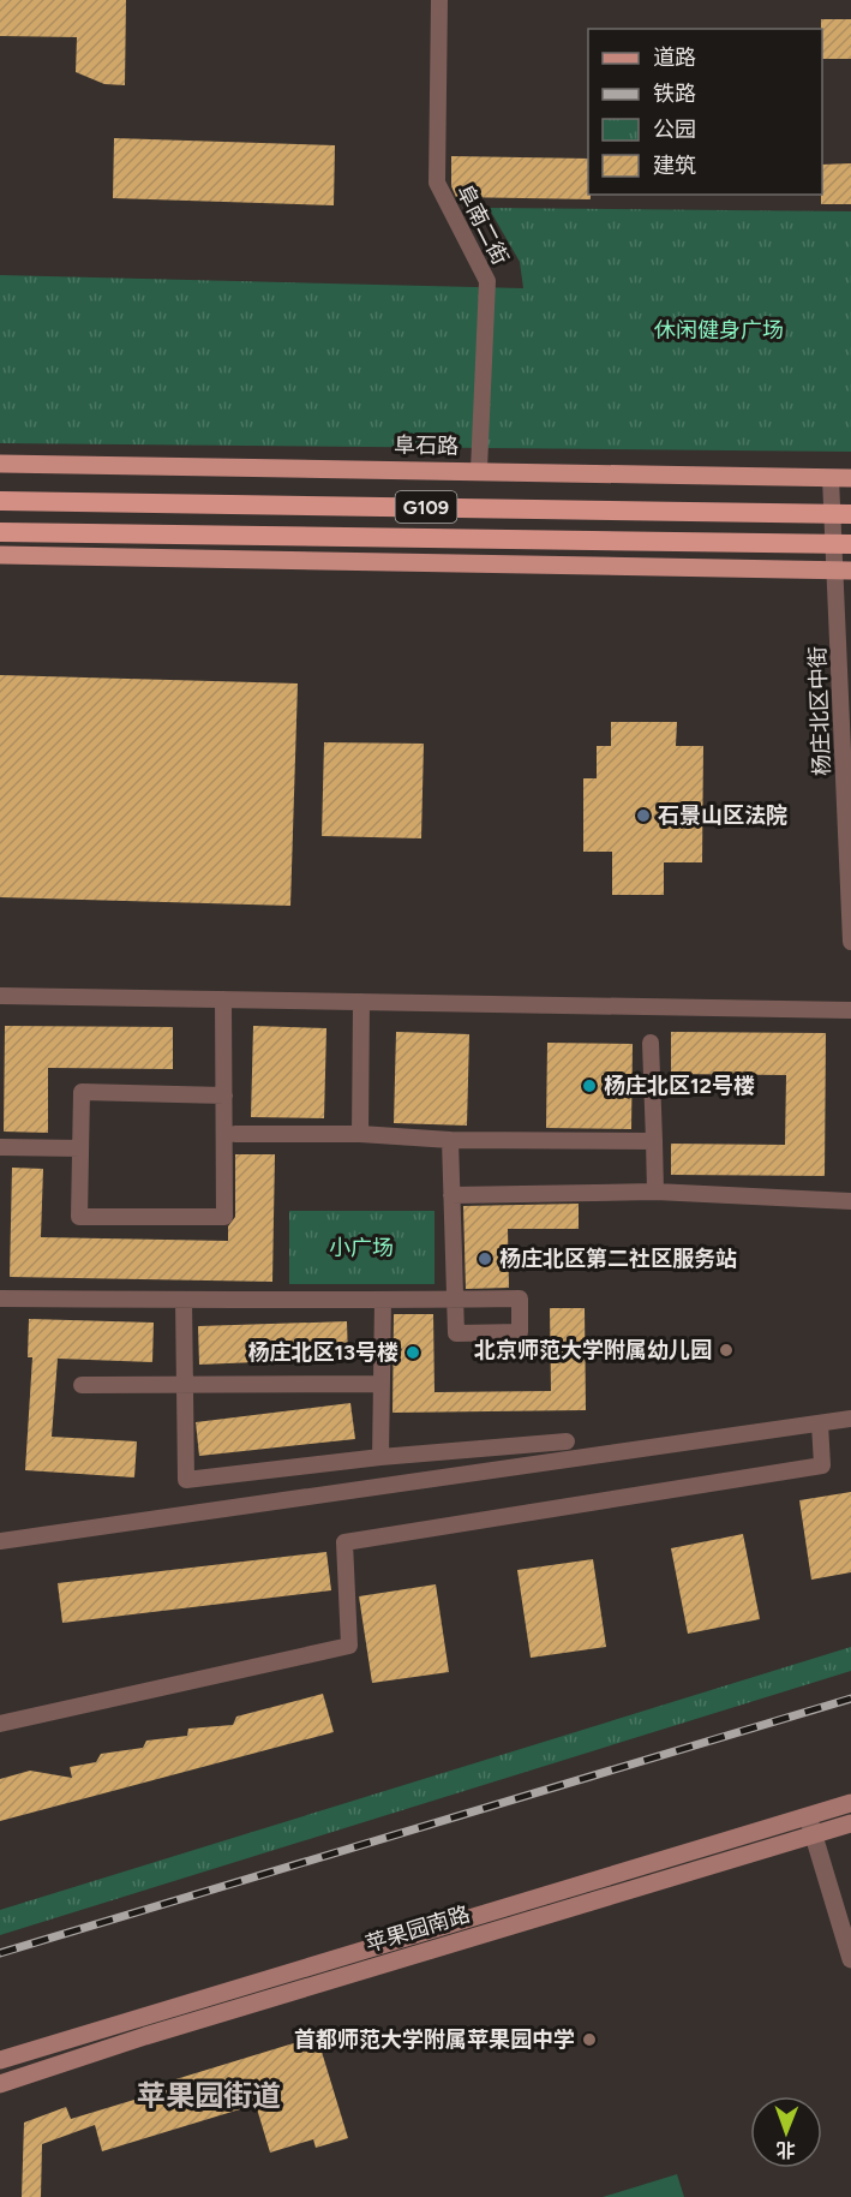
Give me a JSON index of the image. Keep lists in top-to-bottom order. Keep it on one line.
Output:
{"streets":{"highway":["G109"],"main road":["阜石路","苹果园南路"],"street":["阜南二街","杨庄北区中街"]},"crossings":[["阜南二街","阜石路"],["阜石路","杨庄北区中街"]],"districts":["苹果园街道"],"parks":["休闲健身广场","小广场"],"places":["石景山区法院","杨庄北区12号楼","杨庄北区第二社区服务站","北京师范大学附属幼儿园","杨庄北区13号楼","首都师范大学附属苹果园中学"],"legend":["道路","铁路","公园","建筑"],"north":"bottom"}
